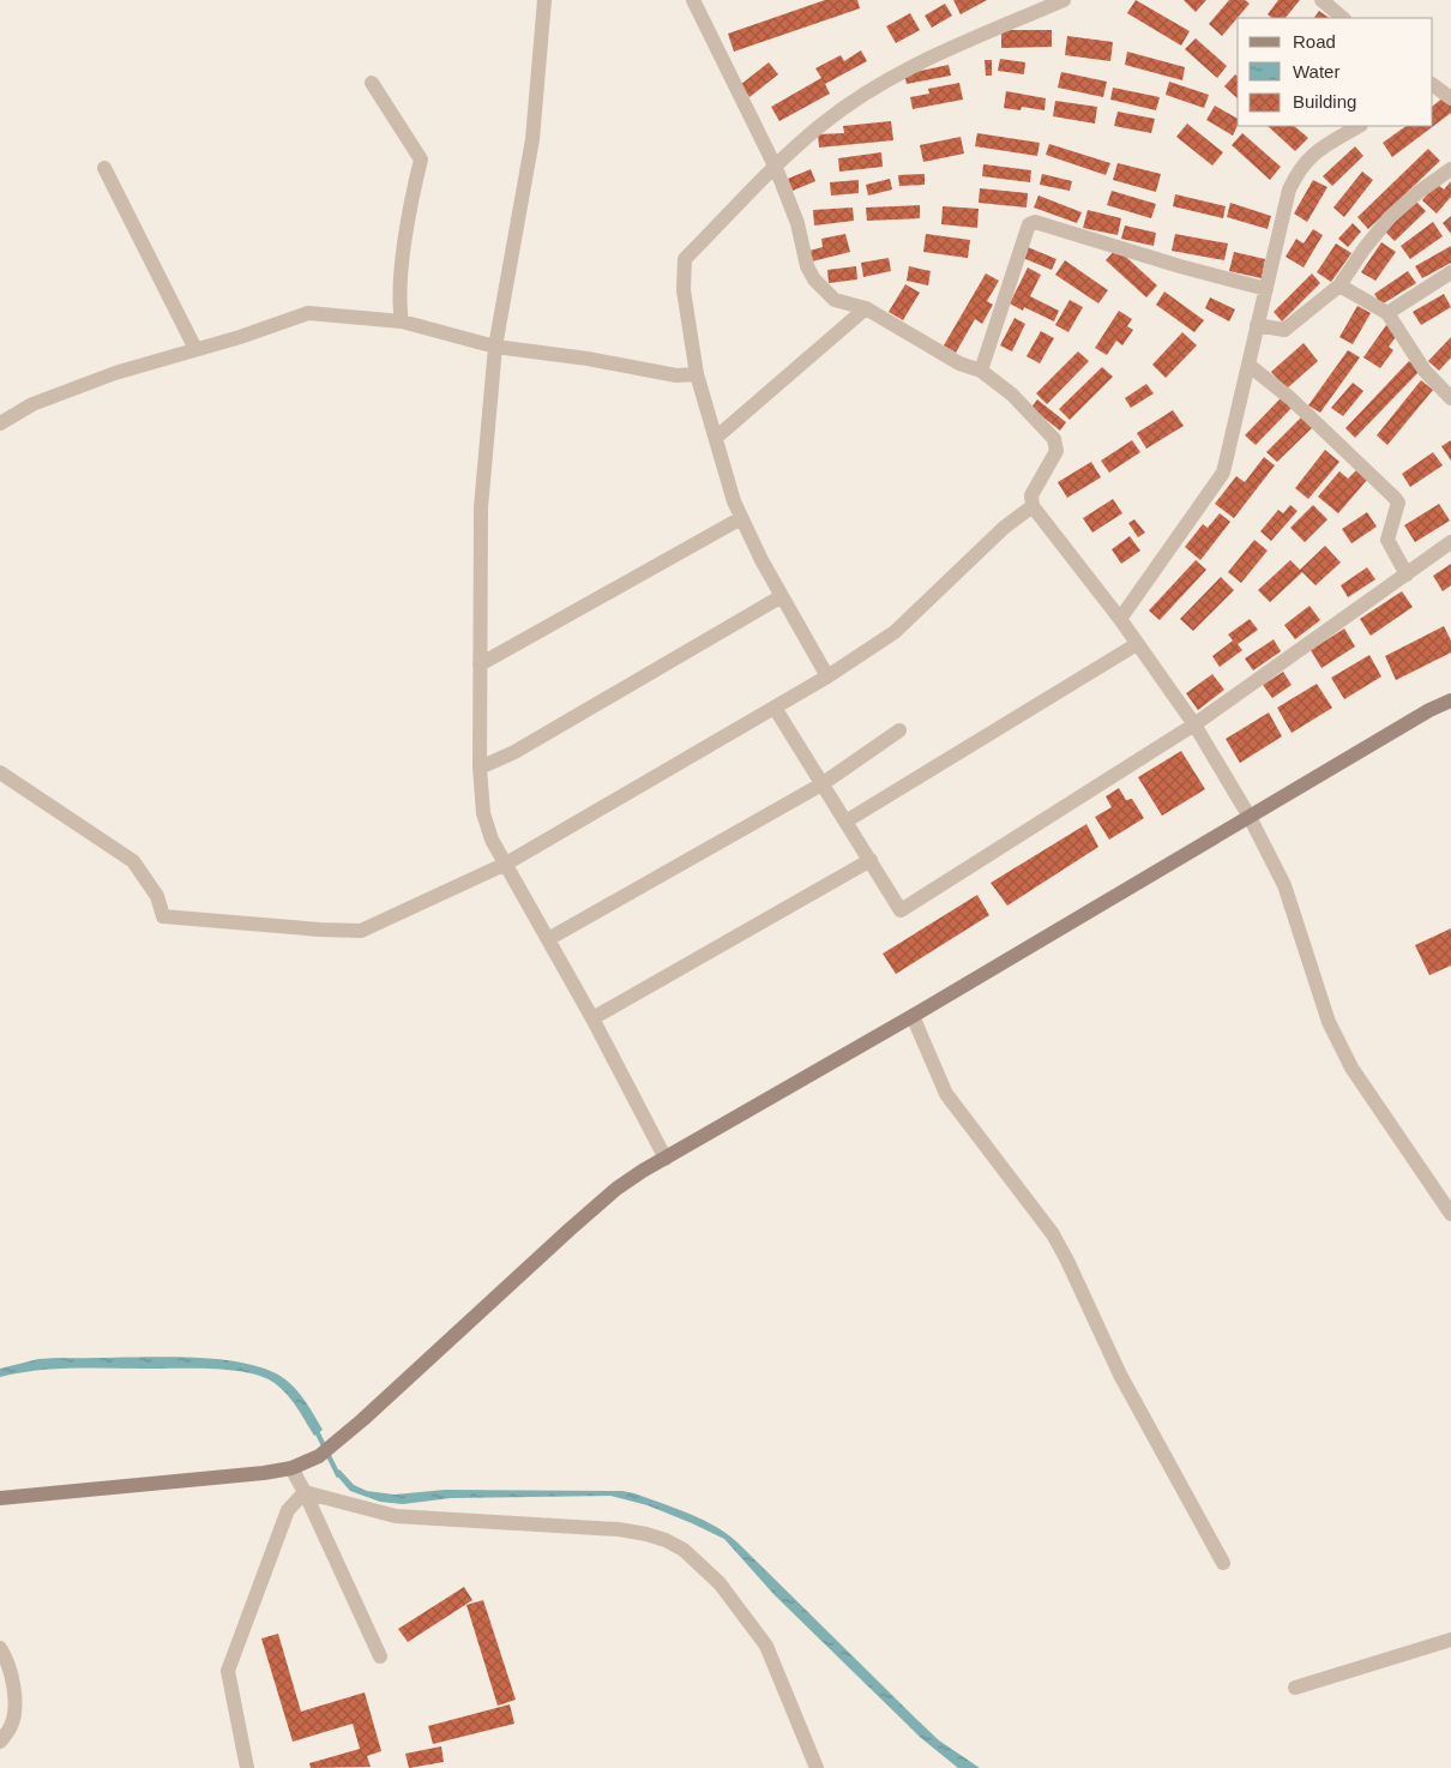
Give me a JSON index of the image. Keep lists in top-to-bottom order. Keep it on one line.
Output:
{"legend":["Road","Water","Building"]}
